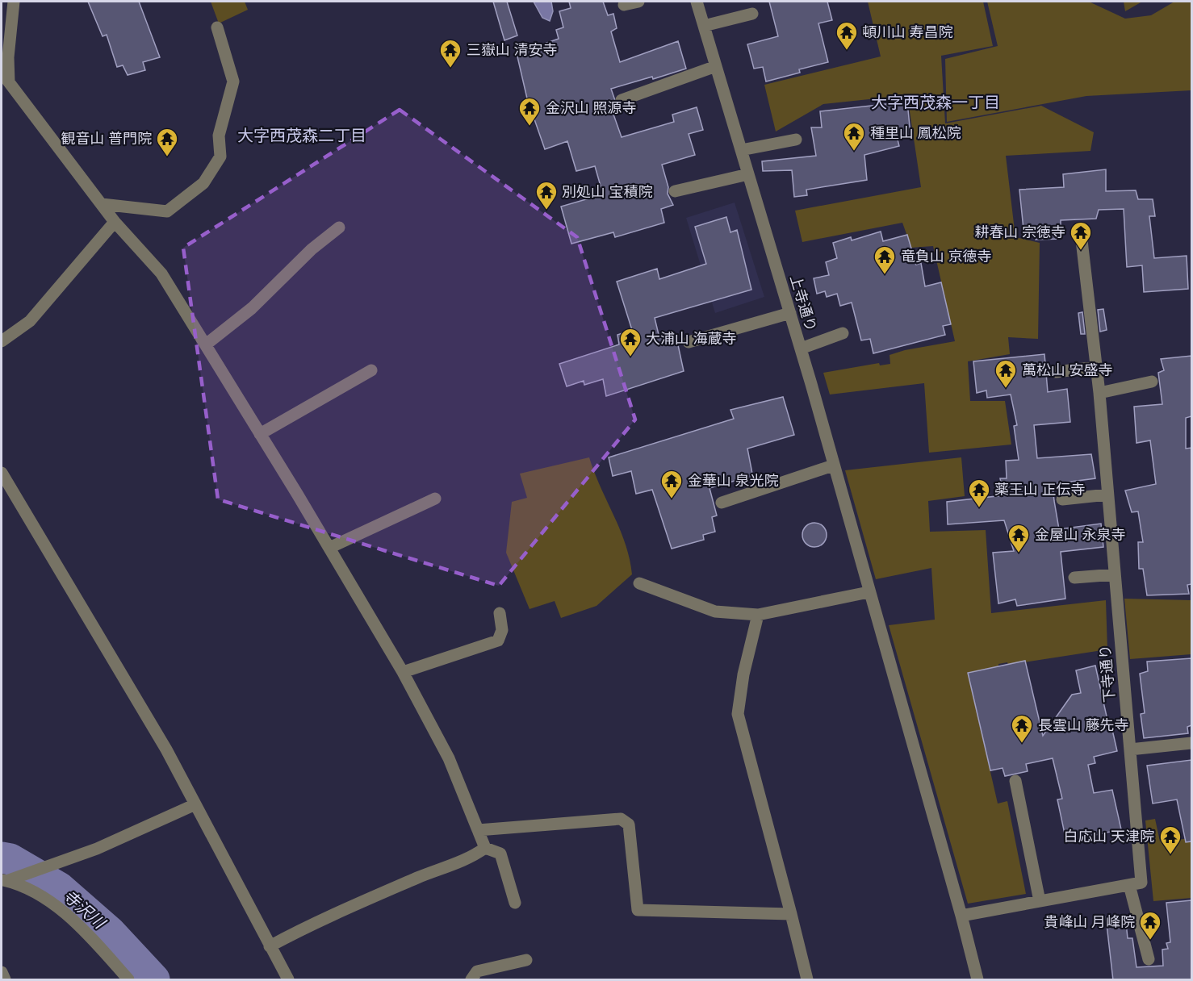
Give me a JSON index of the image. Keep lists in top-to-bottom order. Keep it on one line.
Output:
{"streets":{"street":["上寺通り","下寺通り"]},"districts":["大字西茂森一丁目","大字西茂森二丁目"],"water":["寺沢川"],"places":{"temple":["頓川山 寿昌院","三嶽山 清安寺","金沢山 照源寺","種里山 鳳松院","観音山 普門院","別処山 宝積院","耕春山 宗徳寺","竜負山 京徳寺","大浦山 海蔵寺","萬松山 安盛寺","金華山 泉光院","薬王山 正伝寺","金屋山 永泉寺","長雲山 藤先寺","白応山 天津院","貴峰山 月峰院"]}}
